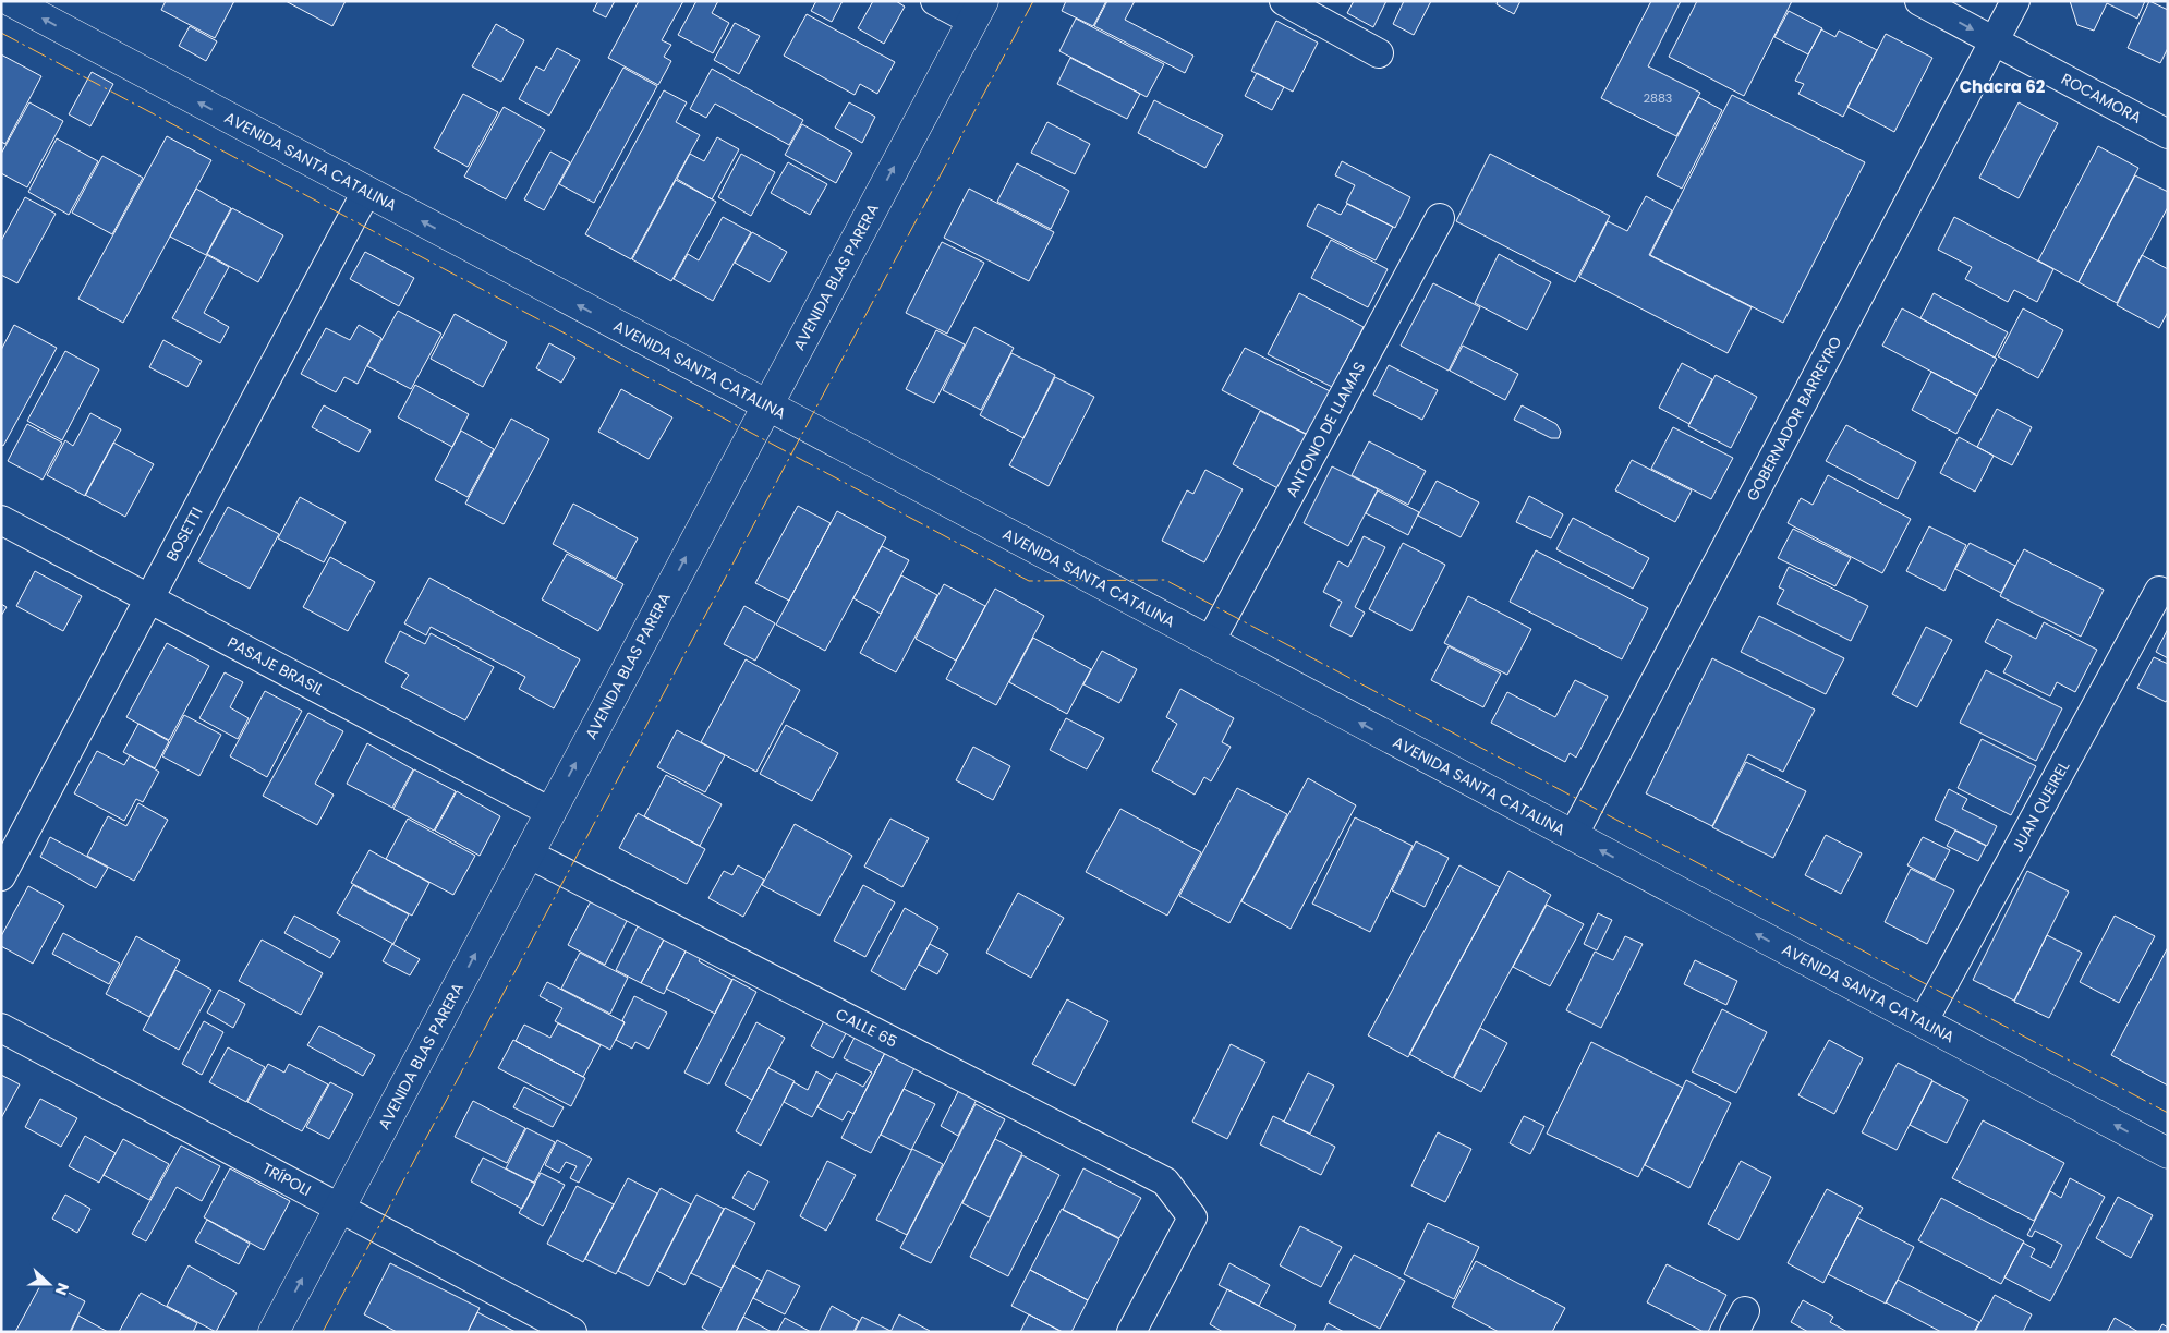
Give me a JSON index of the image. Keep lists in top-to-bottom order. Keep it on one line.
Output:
{"streets":{"main road":["AVENIDA SANTA CATALINA","AVENIDA BLAS PARERA"],"street":["ROCAMORA","GOBERNADOR BARREYRO","ANTONIO DE LLAMAS","BOSETTI","PASAJE BRASIL","JUAN QUEIREL","CALLE 65","TRÍPOLI"]},"crossings":[["ROCAMORA","GOBERNADOR BARREYRO"],["AVENIDA SANTA CATALINA","AVENIDA BLAS PARERA"],["AVENIDA SANTA CATALINA","GOBERNADOR BARREYRO"],["AVENIDA SANTA CATALINA","ANTONIO DE LLAMAS"],["AVENIDA SANTA CATALINA","BOSETTI"],["AVENIDA SANTA CATALINA","JUAN QUEIREL"],["AVENIDA BLAS PARERA","PASAJE BRASIL"],["AVENIDA BLAS PARERA","CALLE 65"],["AVENIDA BLAS PARERA","TRÍPOLI"],["BOSETTI","PASAJE BRASIL"]],"one_way":["AVENIDA SANTA CATALINA","AVENIDA BLAS PARERA"],"districts":["Chacra 62"],"house_numbers":["2883"],"north":"right"}
